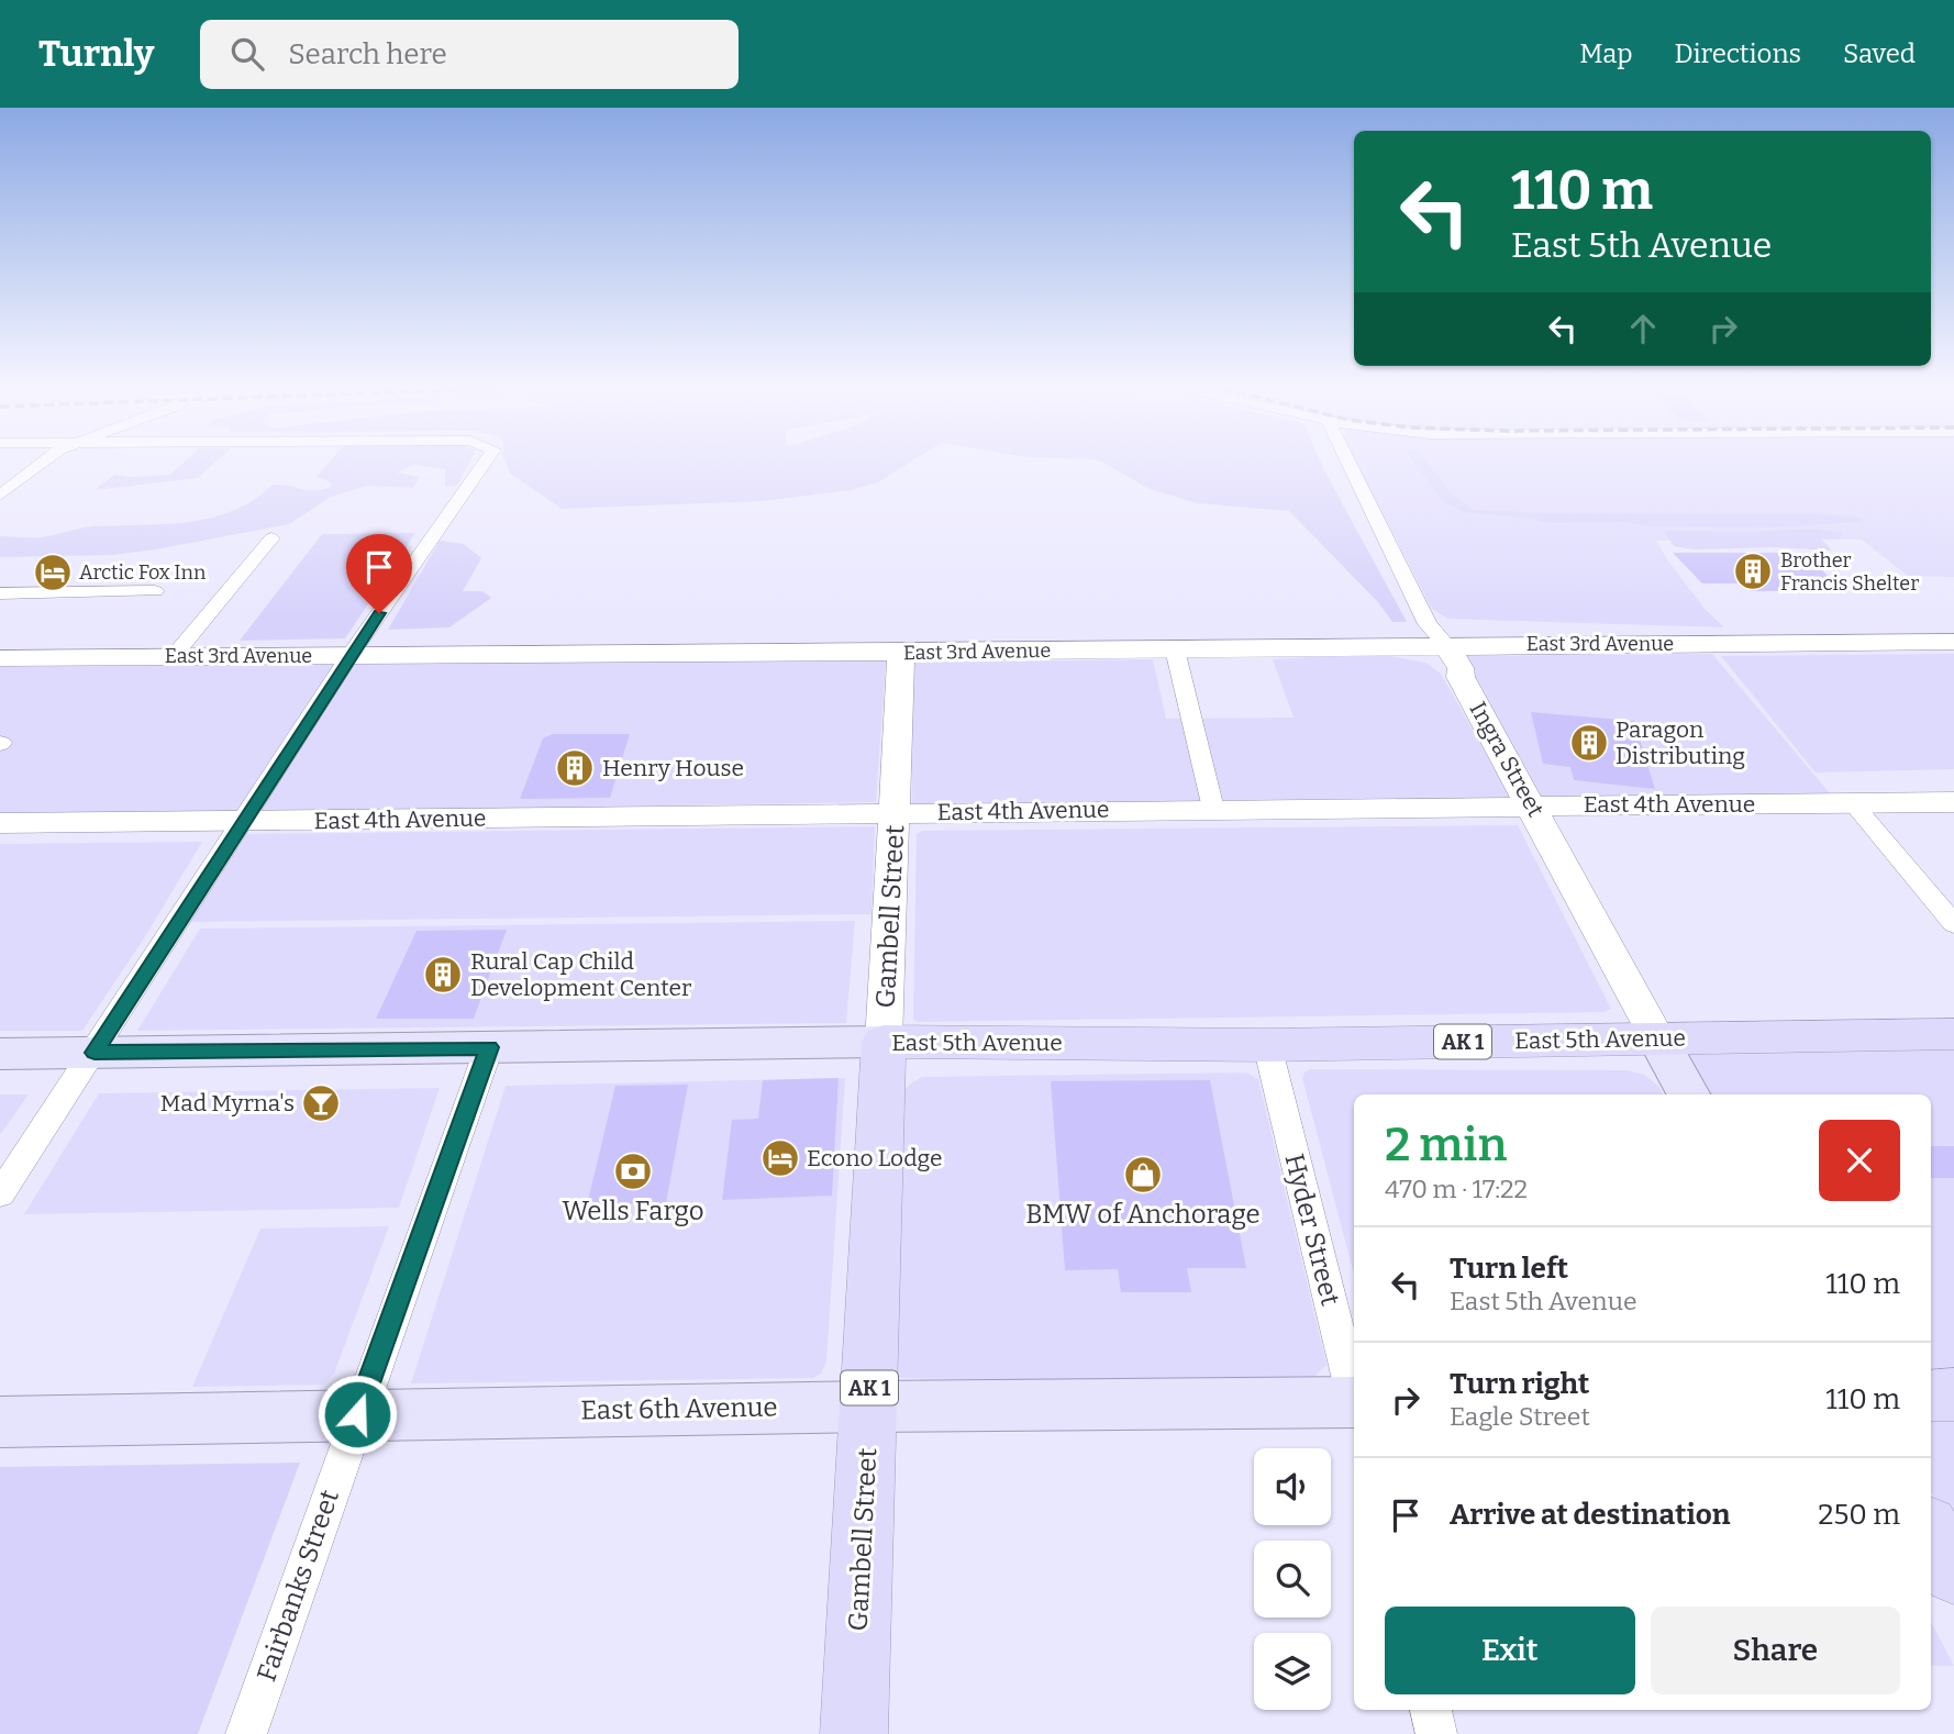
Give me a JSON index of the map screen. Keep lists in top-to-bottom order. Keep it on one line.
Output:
{"streets":{"highway":["Gambell Street","East 5th Avenue","AK 1"],"main road":["East 3rd Avenue","Ingra Street","East 4th Avenue","East 6th Avenue"],"street":["Hyder Street","Fairbanks Street"]},"crossings":[["East 3rd Avenue","Ingra Street"],["East 3rd Avenue","Gambell Street"],["Ingra Street","East 4th Avenue"],["Ingra Street","East 5th Avenue"],["East 4th Avenue","Gambell Street"],["Gambell Street","East 5th Avenue"],["Gambell Street","East 6th Avenue"],["East 5th Avenue","Hyder Street"],["East 5th Avenue","Fairbanks Street"],["East 6th Avenue","Fairbanks Street"]],"places":{"building":["Brother Francis Shelter","Paragon Distributing","Henry House","Rural Cap Child Development Center"],"hotel":["Arctic Fox Inn","Econo Lodge"],"bar":["Mad Myrna's"],"bank":["Wells Fargo"],"shop":["BMW of Anchorage"]},"page":{"header":"Turnly","search":"Search here","nav":["Map","Directions","Saved"],"turn":["110 m","East 5th Avenue"],"heading":["2 min","470 m · 17:22"],"list":[{"name":"Turn left","note":"East 5th Avenue","value":"110 m"},{"name":"Turn right","note":"Eagle Street","value":"110 m"},{"name":"Arrive at destination","value":"250 m"}],"buttons":["Exit","Share"]}}
